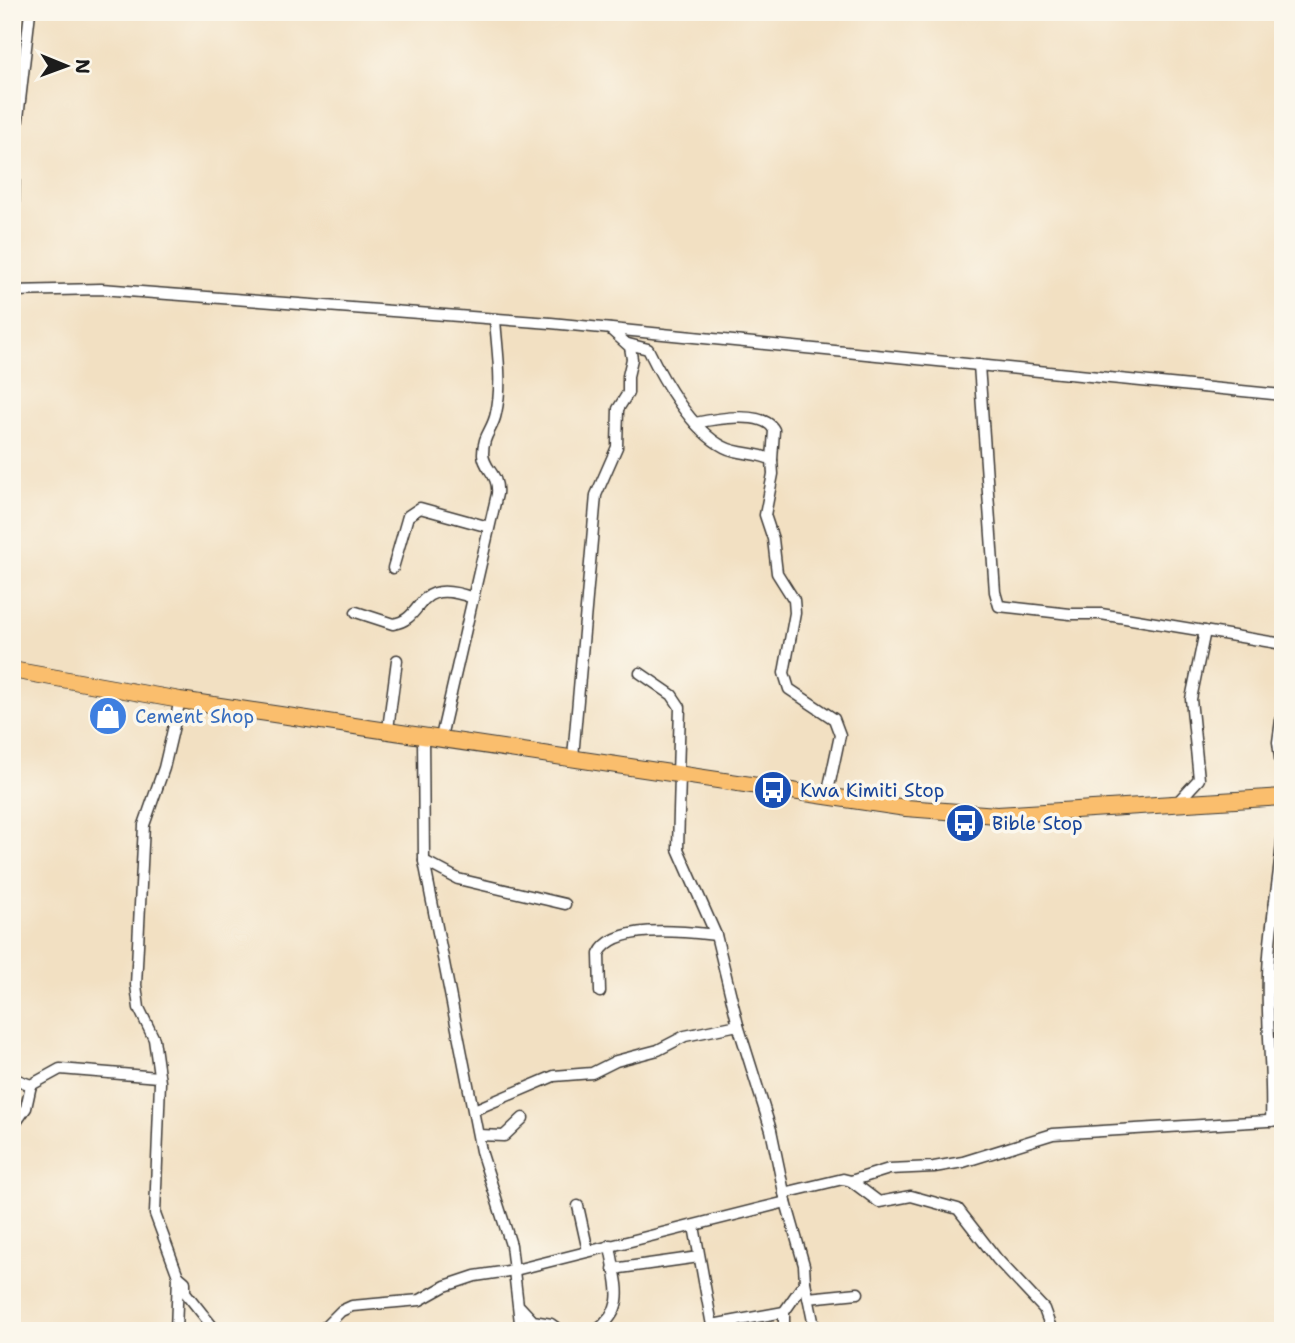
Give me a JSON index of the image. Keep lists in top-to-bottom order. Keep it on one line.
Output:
{"places":{"shop":["Cement Shop"],"bus stop":["Kwa Kimiti Stop","Bible Stop"]},"north":"right"}
